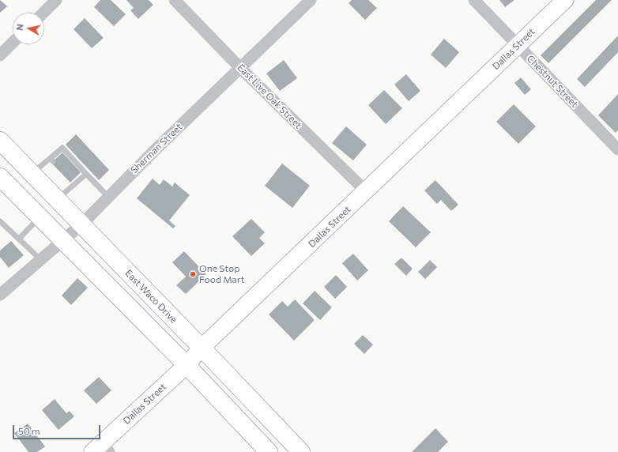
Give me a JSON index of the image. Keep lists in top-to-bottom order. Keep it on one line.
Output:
{"streets":{"main road":["East Waco Drive"],"street":["Dallas Street","Chestnut Street","East Live Oak Street","Sherman Street"]},"crossings":[["Dallas Street","Chestnut Street"],["Dallas Street","East Live Oak Street"],["Dallas Street","East Waco Drive"],["East Live Oak Street","Sherman Street"],["Sherman Street","East Waco Drive"]],"places":["One Stop Food Mart"],"scale_bar":"50 m","north":"left"}
